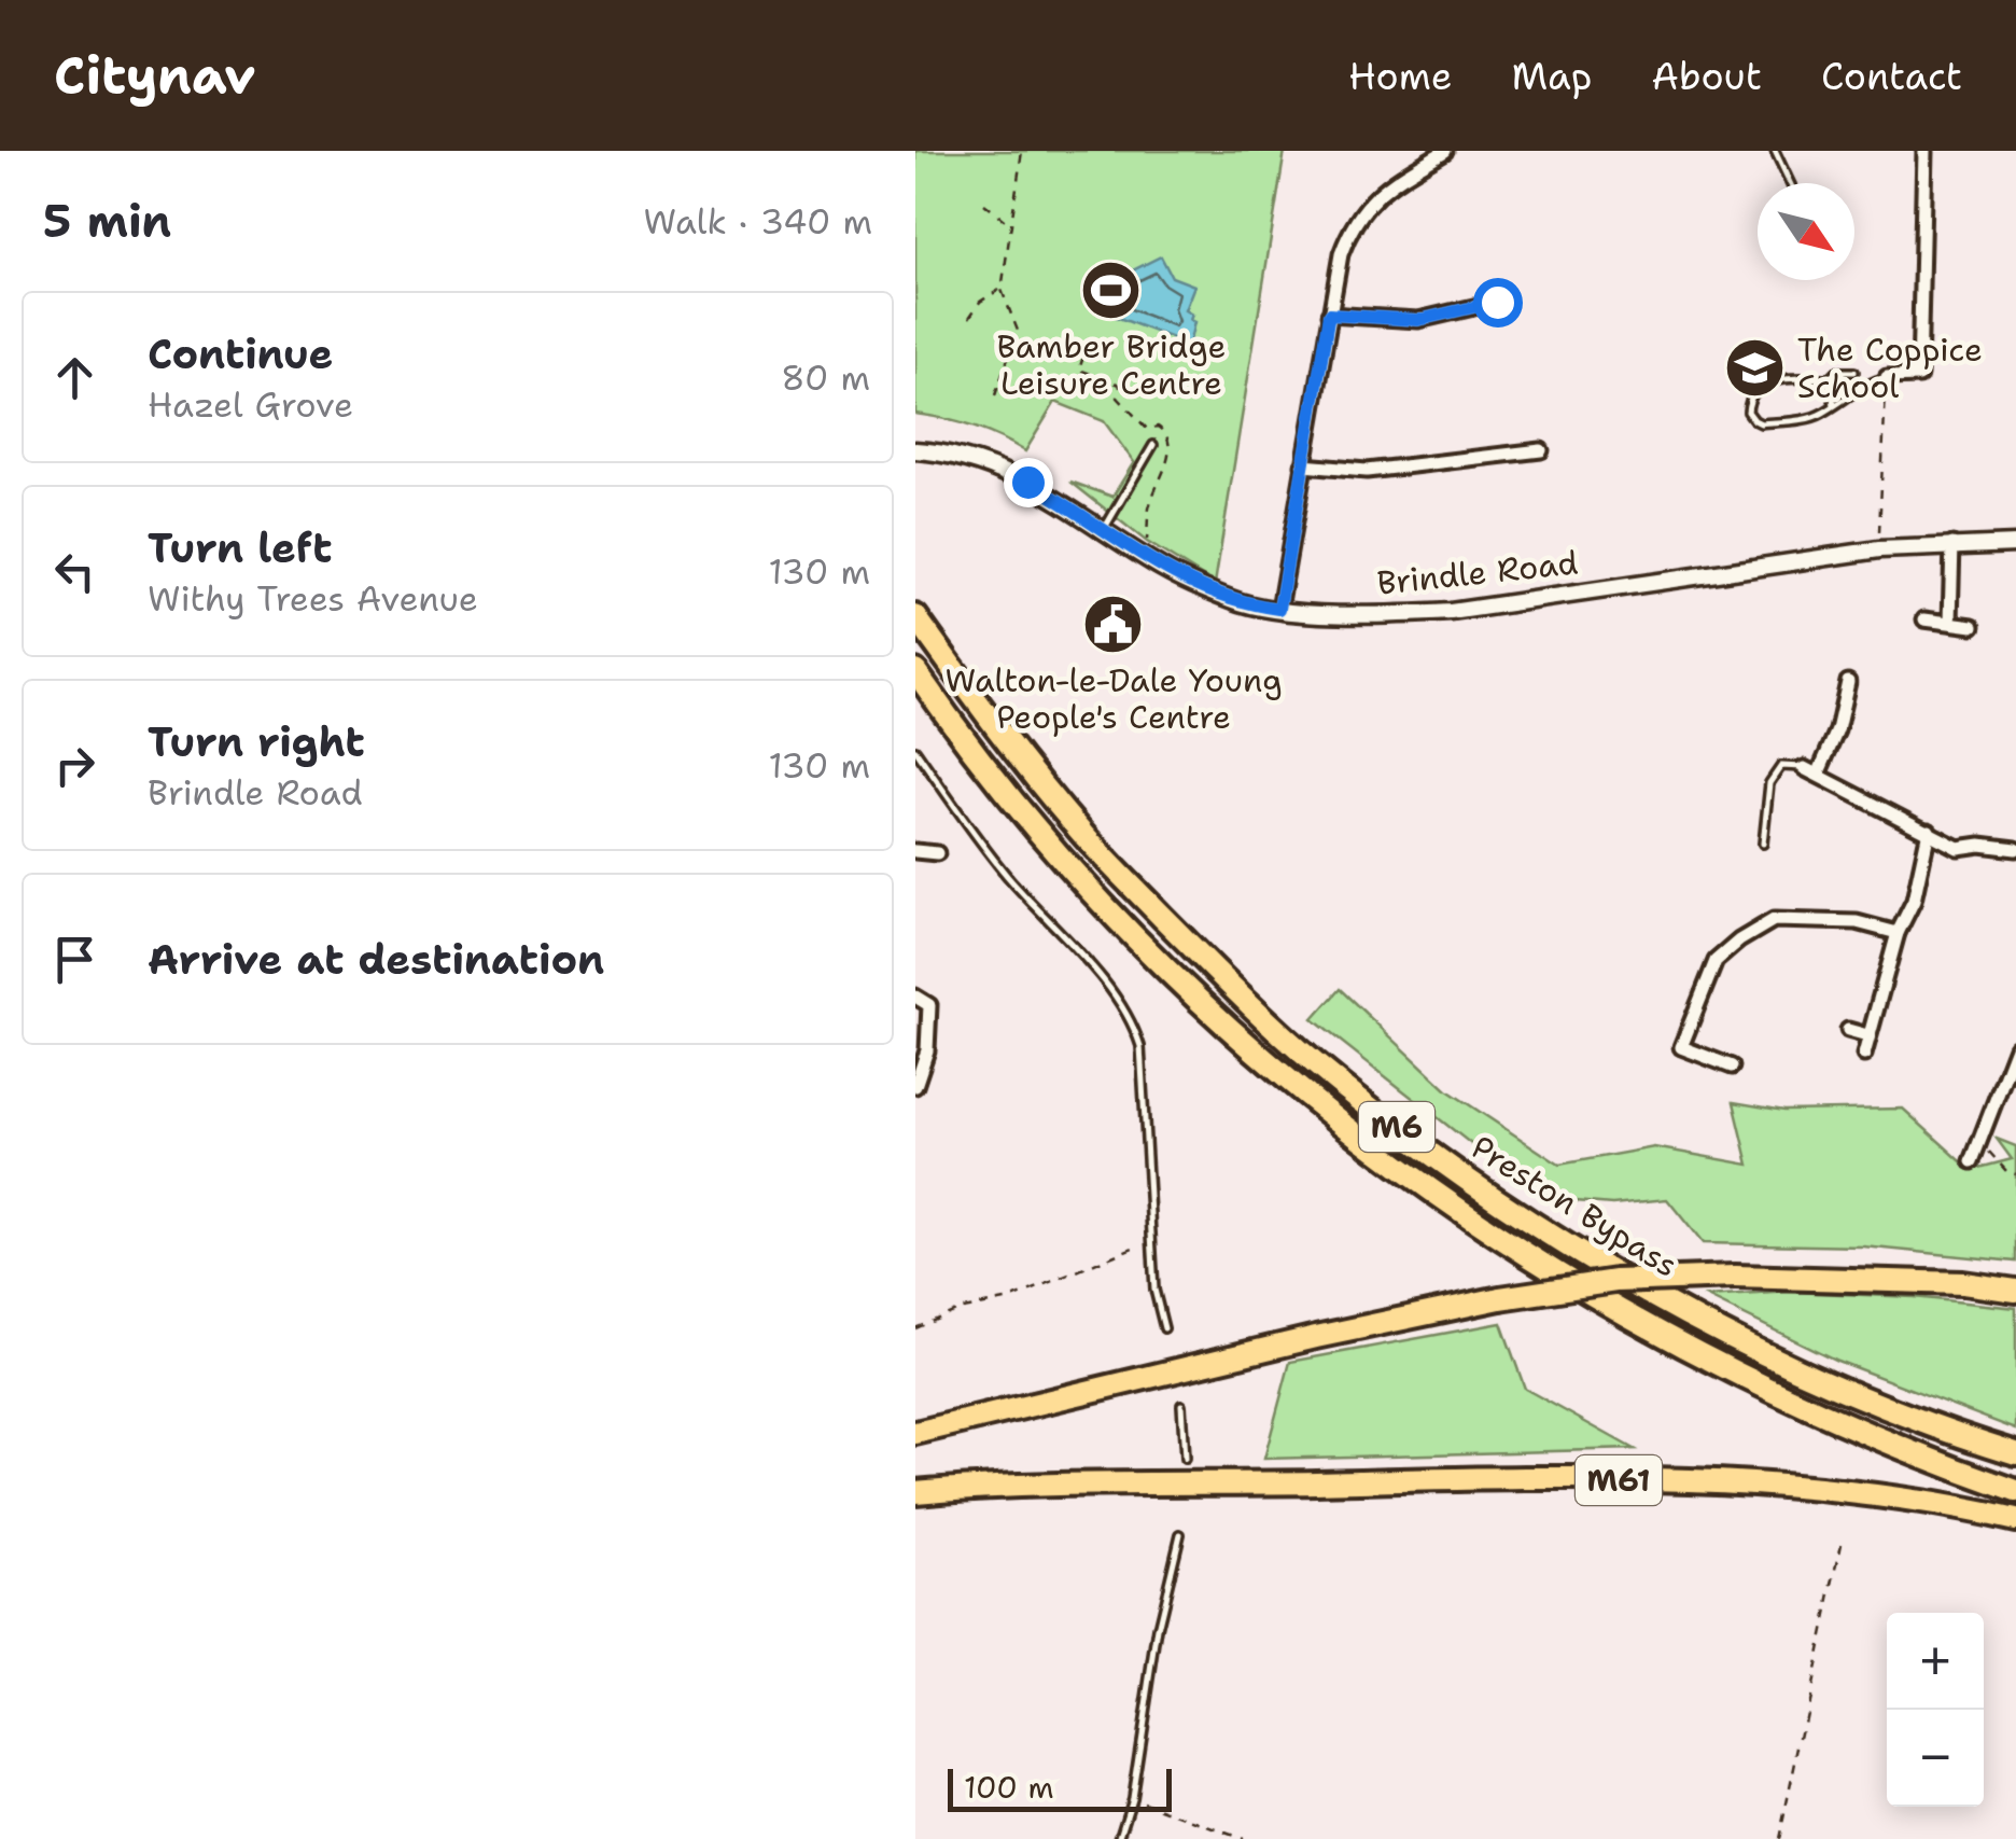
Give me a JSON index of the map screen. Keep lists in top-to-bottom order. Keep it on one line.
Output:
{"streets":{"highway":["M6","Preston Bypass","M61"],"street":["Brindle Road"]},"places":{"sports":["Bamber Bridge Leisure Centre"],"school or university":["The Coppice School"],"public building":["Walton-le-Dale Young People's Centre"]},"scale_bar":"100 m","north":"bottom right","page":{"header":"Citynav","nav":["Home","Map","About","Contact"],"heading":["5 min","Walk · 340 m"],"list":[["Continue","Hazel Grove","80 m"],["Turn left","Withy Trees Avenue","130 m"],["Turn right","Brindle Road","130 m"],"Arrive at destination"],"map_buttons":["+","−"],"scale":"100 m"}}
